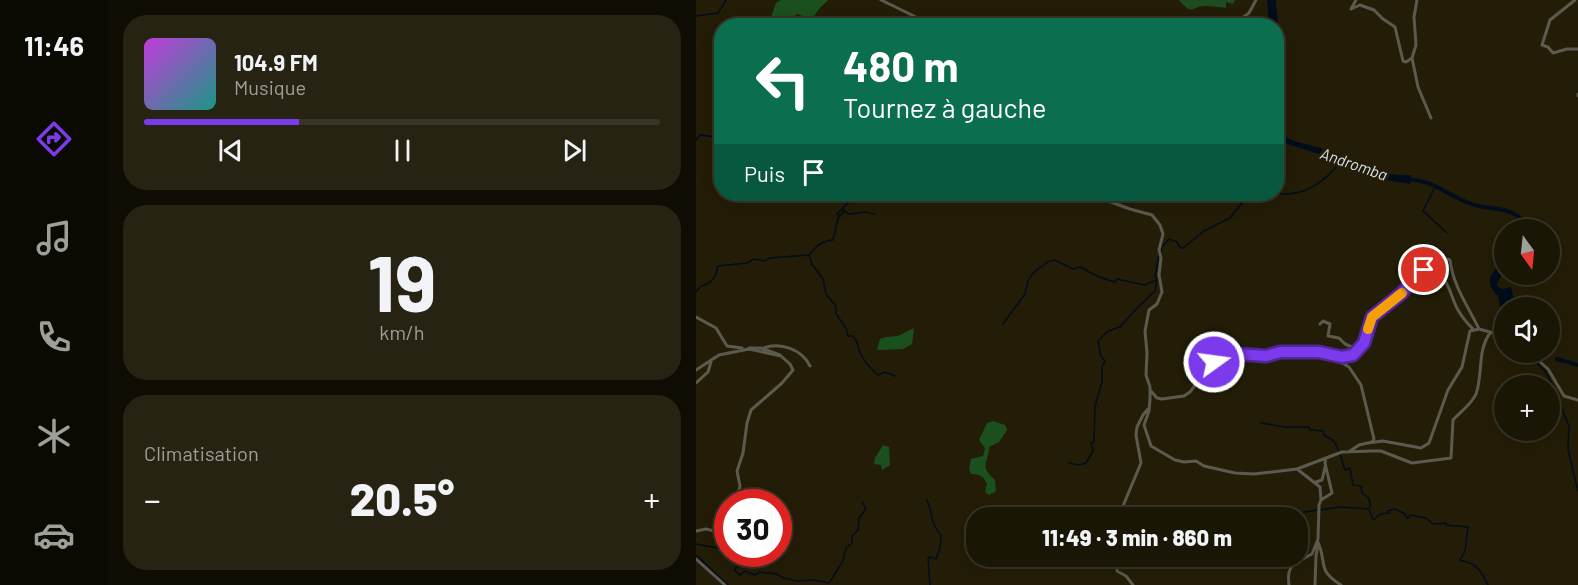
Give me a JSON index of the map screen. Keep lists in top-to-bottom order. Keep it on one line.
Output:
{"water":["Andromba"],"north":"bottom","page":{"tabs":"11:46","turn":["480 m","Tournez à gauche"],"song":["104.9 FM","Musique"],"then":"Puis","tile":[["19","km/h"],"Climatisation"],"map_buttons":"+","heat":["−","20.5°","+"],"limit":"30","trip":"11:49 · 3 min · 860 m"}}
